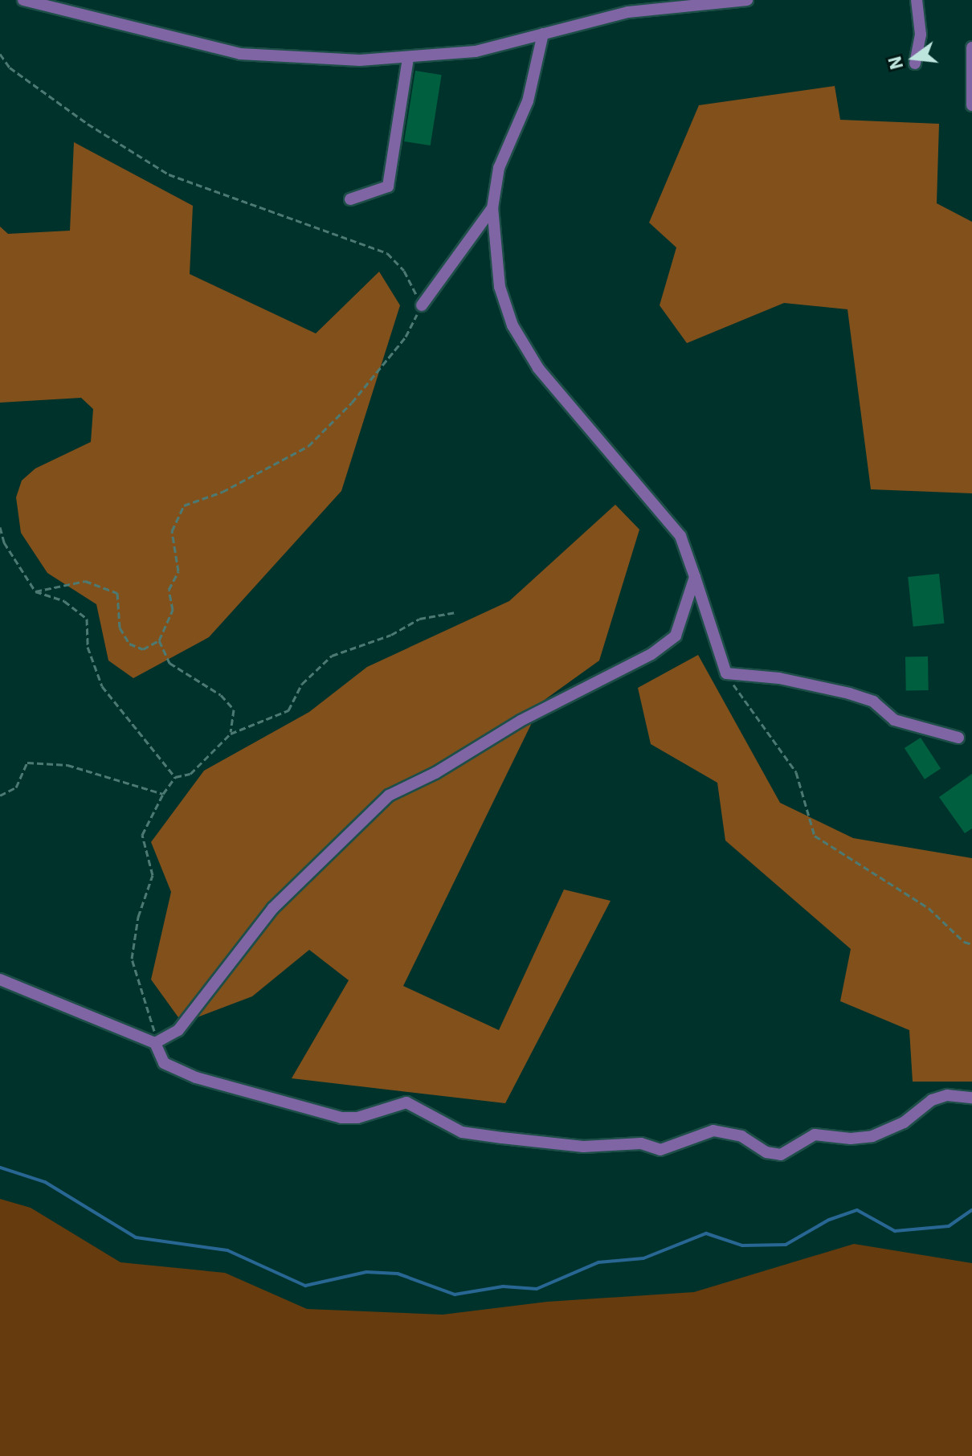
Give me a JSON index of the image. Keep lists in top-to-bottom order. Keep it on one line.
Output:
{"north":"left"}
